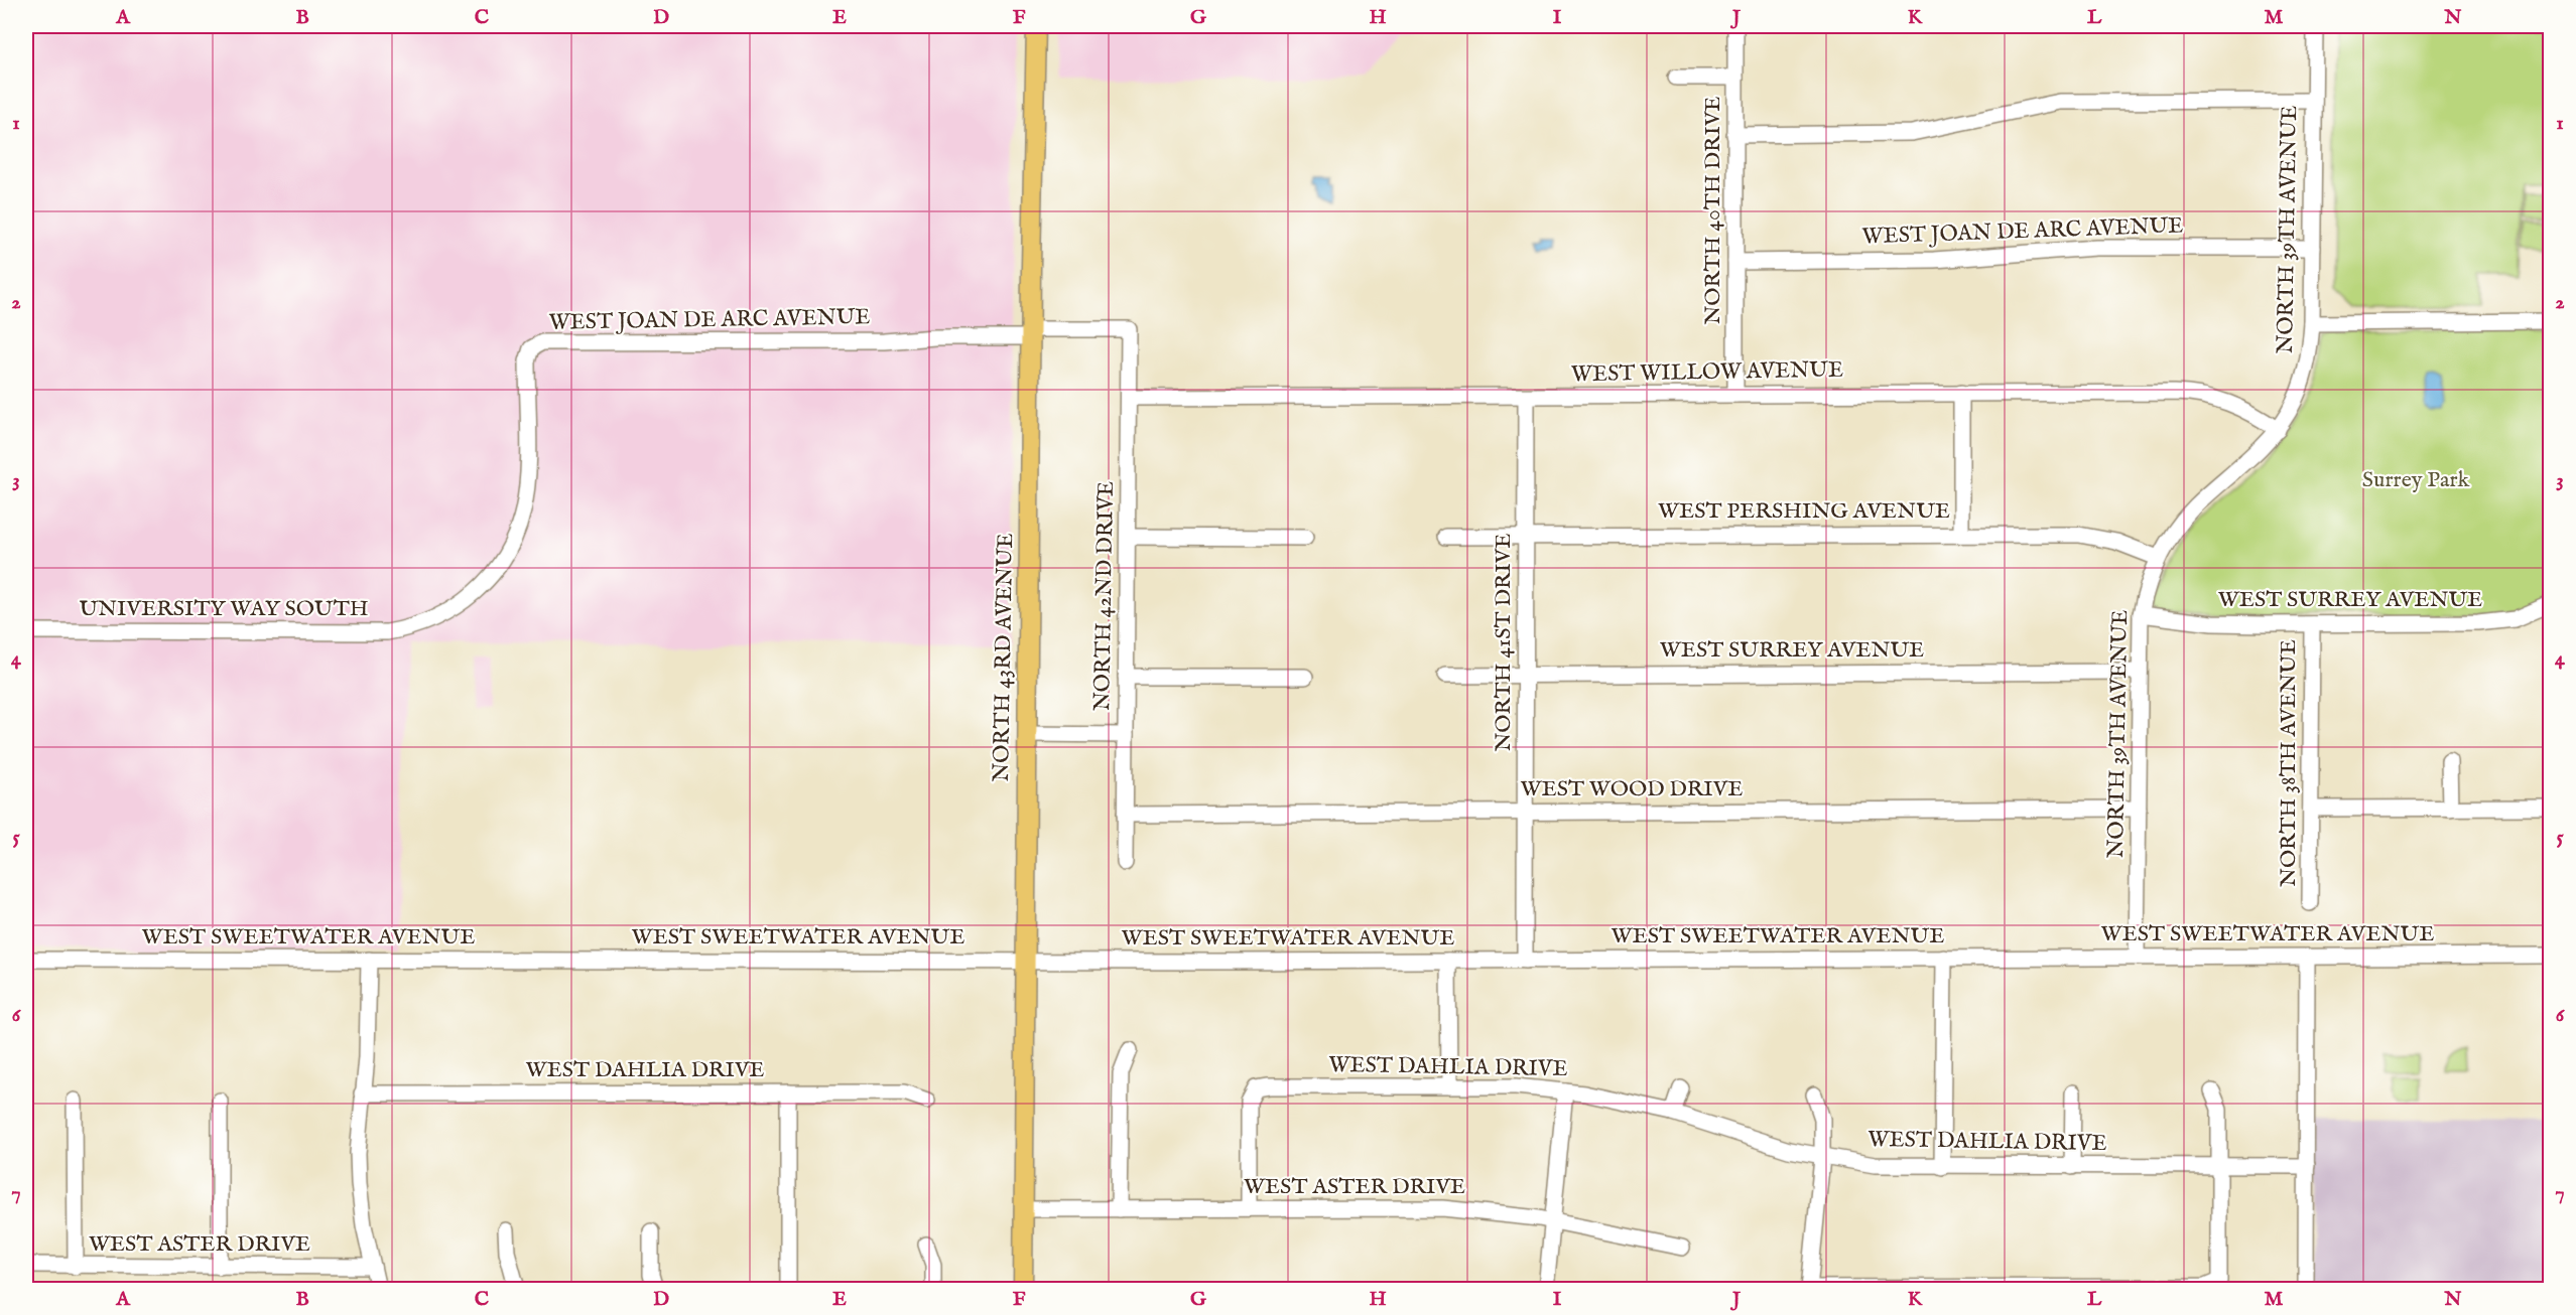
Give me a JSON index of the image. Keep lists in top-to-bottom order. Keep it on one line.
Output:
{"streets":{"main road":["NORTH 43RD AVENUE"],"street":["NORTH 40TH DRIVE","NORTH 39TH AVENUE","WEST JOAN DE ARC AVENUE","WEST WILLOW AVENUE","WEST PERSHING AVENUE","NORTH 42ND DRIVE","WEST SURREY AVENUE","UNIVERSITY WAY SOUTH","NORTH 41ST DRIVE","NORTH 38TH AVENUE","WEST WOOD DRIVE","WEST SWEETWATER AVENUE","WEST DAHLIA DRIVE","WEST ASTER DRIVE"]},"crossings":[["NORTH 40TH DRIVE","WEST JOAN DE ARC AVENUE"],["NORTH 40TH DRIVE","WEST WILLOW AVENUE"],["NORTH 39TH AVENUE","WEST JOAN DE ARC AVENUE"],["NORTH 39TH AVENUE","WEST WILLOW AVENUE"],["NORTH 39TH AVENUE","WEST PERSHING AVENUE"],["NORTH 39TH AVENUE","WEST SURREY AVENUE"],["NORTH 39TH AVENUE","WEST WOOD DRIVE"],["NORTH 39TH AVENUE","WEST SWEETWATER AVENUE"],["WEST JOAN DE ARC AVENUE","NORTH 42ND DRIVE"],["WEST JOAN DE ARC AVENUE","UNIVERSITY WAY SOUTH"],["WEST JOAN DE ARC AVENUE","NORTH 43RD AVENUE"],["WEST WILLOW AVENUE","NORTH 42ND DRIVE"],["WEST WILLOW AVENUE","NORTH 41ST DRIVE"],["WEST PERSHING AVENUE","NORTH 41ST DRIVE"],["NORTH 42ND DRIVE","WEST WOOD DRIVE"],["WEST SURREY AVENUE","NORTH 41ST DRIVE"],["WEST SURREY AVENUE","NORTH 38TH AVENUE"],["NORTH 41ST DRIVE","WEST WOOD DRIVE"],["NORTH 41ST DRIVE","WEST SWEETWATER AVENUE"],["NORTH 43RD AVENUE","WEST SWEETWATER AVENUE"],["NORTH 43RD AVENUE","WEST ASTER DRIVE"],["WEST DAHLIA DRIVE","WEST ASTER DRIVE"]],"parks":["Surrey Park"],"grid":{"columns":["A","B","C","D","E","F","G","H","I","J","K","L","M","N"],"rows":["1","2","3","4","5","6","7"]}}
